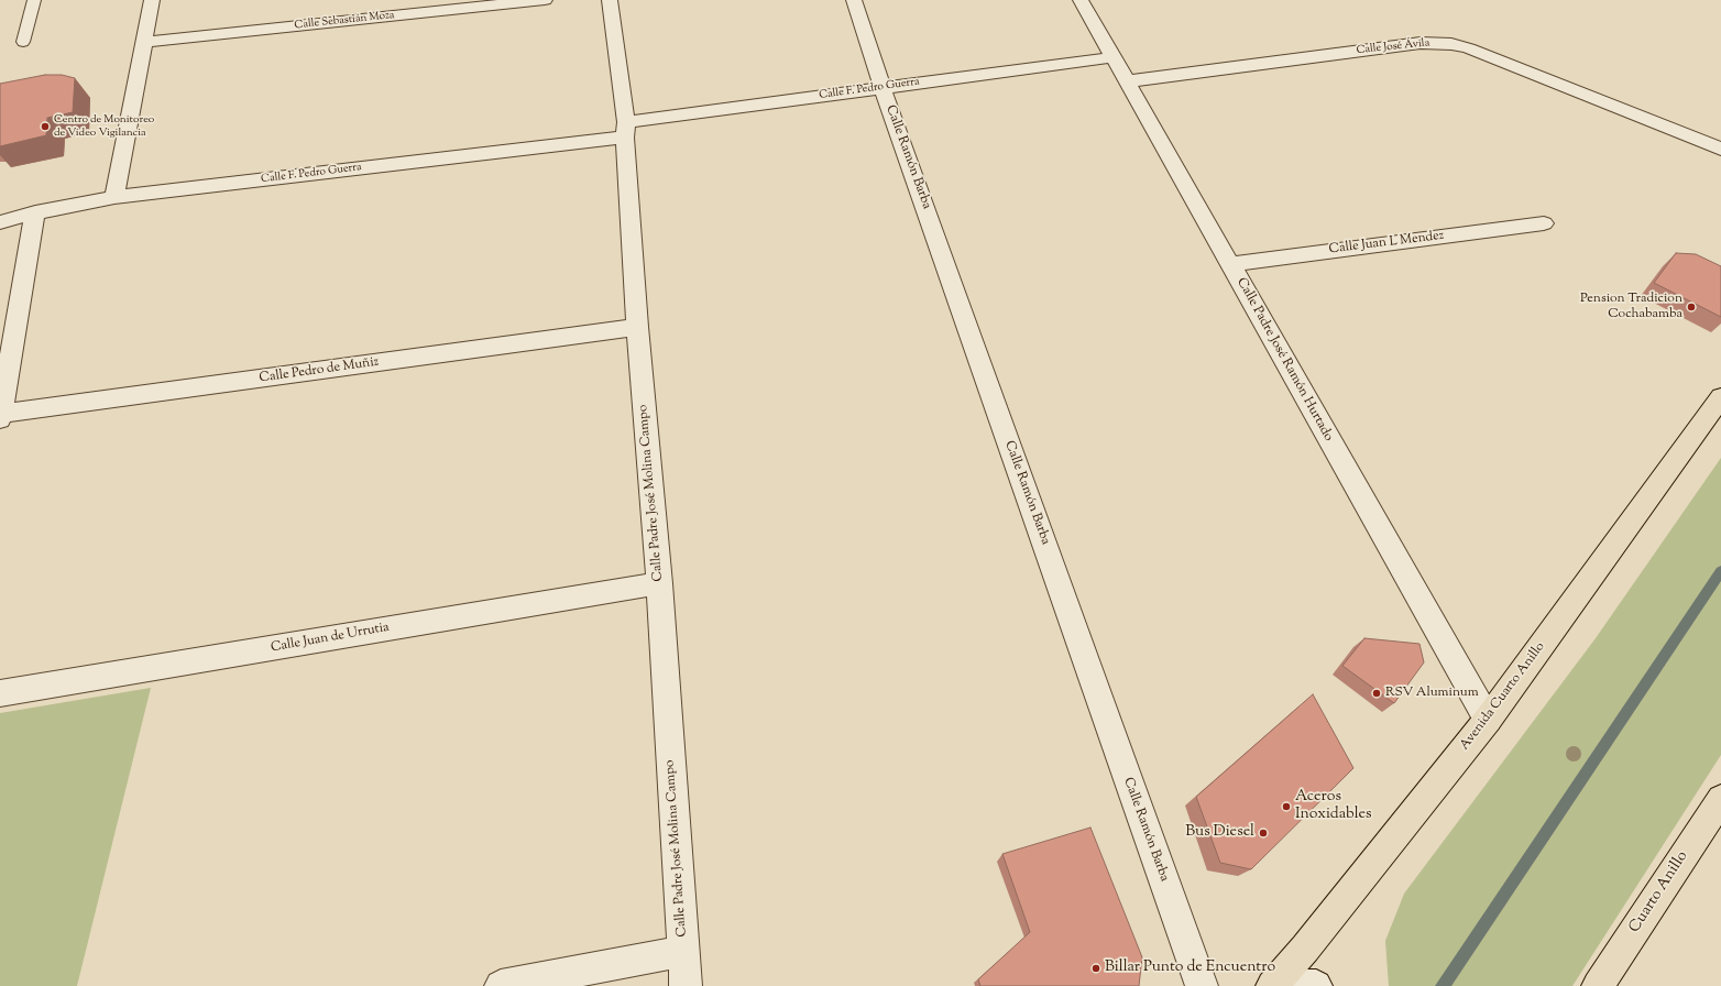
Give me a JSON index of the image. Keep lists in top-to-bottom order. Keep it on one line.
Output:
{"streets":{"highway":["Avenida Cuarto Anillo","Cuarto Anillo"],"street":["Calle Sebastián Moza","Calle José Ávila","Calle F. Pedro Guerra","Calle Ramón Barba","Calle Juan L Mendez","Calle Padre José Ramón Hurtado","Calle Pedro de Muñiz","Calle Padre José Molina Campo","Calle Juan de Urrutia"]},"crossings":[["Calle José Ávila","Calle Padre José Ramón Hurtado"],["Calle F. Pedro Guerra","Calle Ramón Barba"],["Calle F. Pedro Guerra","Calle Padre José Ramón Hurtado"],["Calle F. Pedro Guerra","Calle Padre José Molina Campo"],["Calle Juan L Mendez","Calle Padre José Ramón Hurtado"],["Calle Padre José Ramón Hurtado","Avenida Cuarto Anillo"],["Calle Pedro de Muñiz","Calle Padre José Molina Campo"],["Calle Padre José Molina Campo","Calle Juan de Urrutia"]],"places":["Centro de Monitoreo de Video Vigilancia","Pension Tradicion Cochabamba","RSV Aluminum","Aceros Inoxidables","Bus Diesel","Billar Punto de Encuentro"]}
